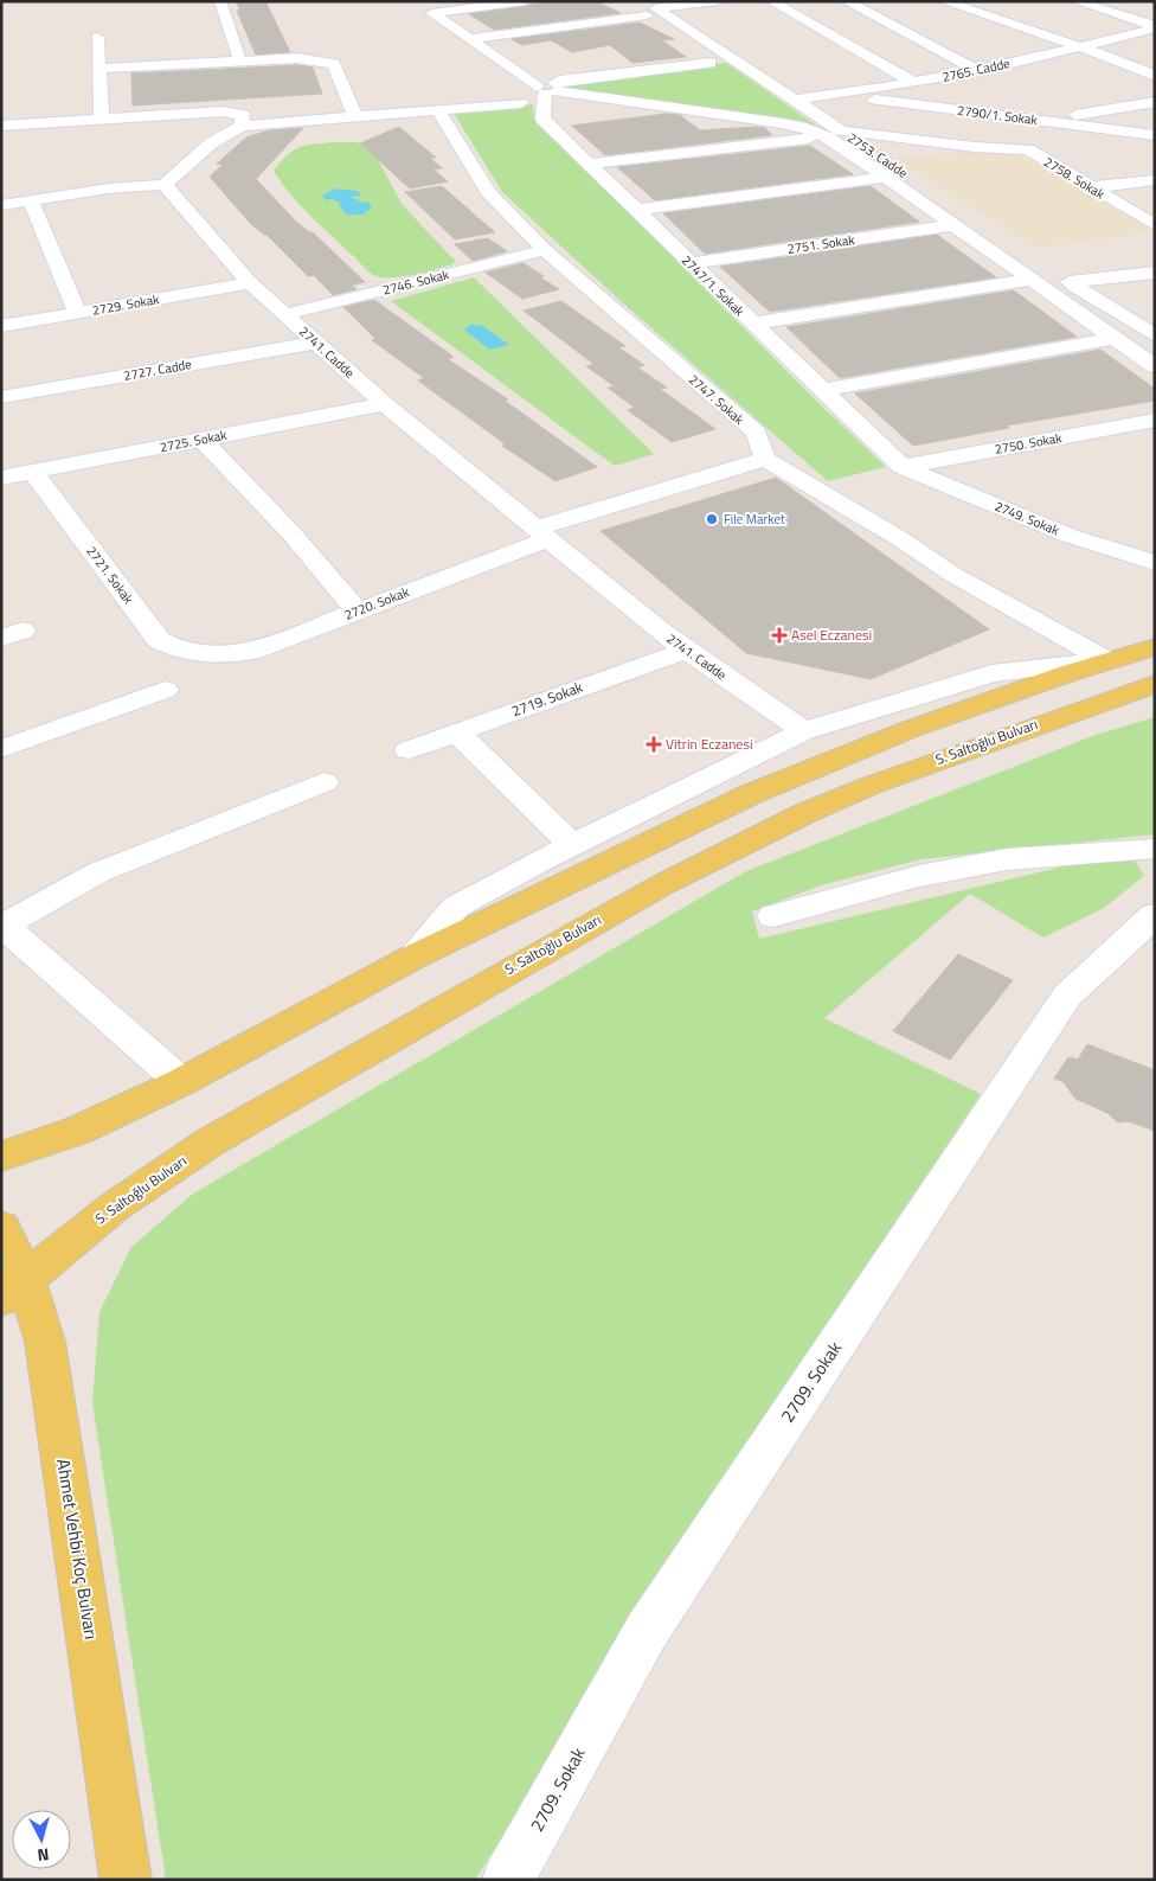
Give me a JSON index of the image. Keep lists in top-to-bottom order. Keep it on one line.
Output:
{"streets":{"main road":["S. Saltoğlu Bulvarı","Ahmet Vehbi Koç Bulvarı"],"street":["2765. Cadde","2790/1. Sokak","2753. Cadde","2758. Sokak","2751. Sokak","2746. Sokak","2747/1. Sokak","2729. Sokak","2741. Cadde","2727. Cadde","2747. Sokak","2725. Sokak","2750. Sokak","2749. Sokak","2721. Sokak","2720. Sokak","2719. Sokak","2709. Sokak"]},"crossings":[["2765. Cadde","2790/1. Sokak"],["2765. Cadde","2753. Cadde"],["2790/1. Sokak","2758. Sokak"],["2751. Sokak","2747/1. Sokak"],["2746. Sokak","2741. Cadde"],["2746. Sokak","2747. Sokak"],["2747/1. Sokak","2750. Sokak"],["2747/1. Sokak","2749. Sokak"],["2729. Sokak","2741. Cadde"],["2741. Cadde","2727. Cadde"],["2741. Cadde","2725. Sokak"],["2741. Cadde","2720. Sokak"],["2741. Cadde","2719. Sokak"],["2747. Sokak","2720. Sokak"],["2725. Sokak","2721. Sokak"],["2750. Sokak","2749. Sokak"],["2721. Sokak","2720. Sokak"],["S. Saltoğlu Bulvarı","Ahmet Vehbi Koç Bulvarı"]],"places":{"other":["File Market"],"health":["Asel Eczanesi","Vitrin Eczanesi"]},"north":"bottom"}
